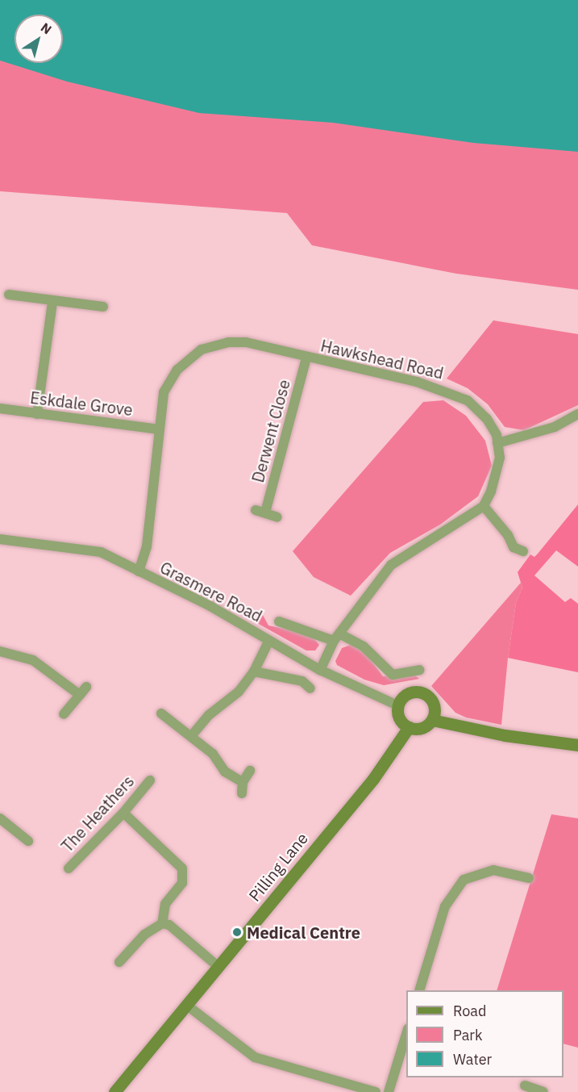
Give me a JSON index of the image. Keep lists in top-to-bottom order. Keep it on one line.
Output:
{"streets":{"street":["Hawkshead Road","Eskdale Grove","Derwent Close","Grasmere Road","The Heathers","Pilling Lane"]},"crossings":[["Hawkshead Road","Eskdale Grove"],["Hawkshead Road","Derwent Close"],["Hawkshead Road","Grasmere Road"],["Grasmere Road","Pilling Lane"]],"places":["Medical Centre"],"legend":["Road","Park","Water"],"north":"top right"}
